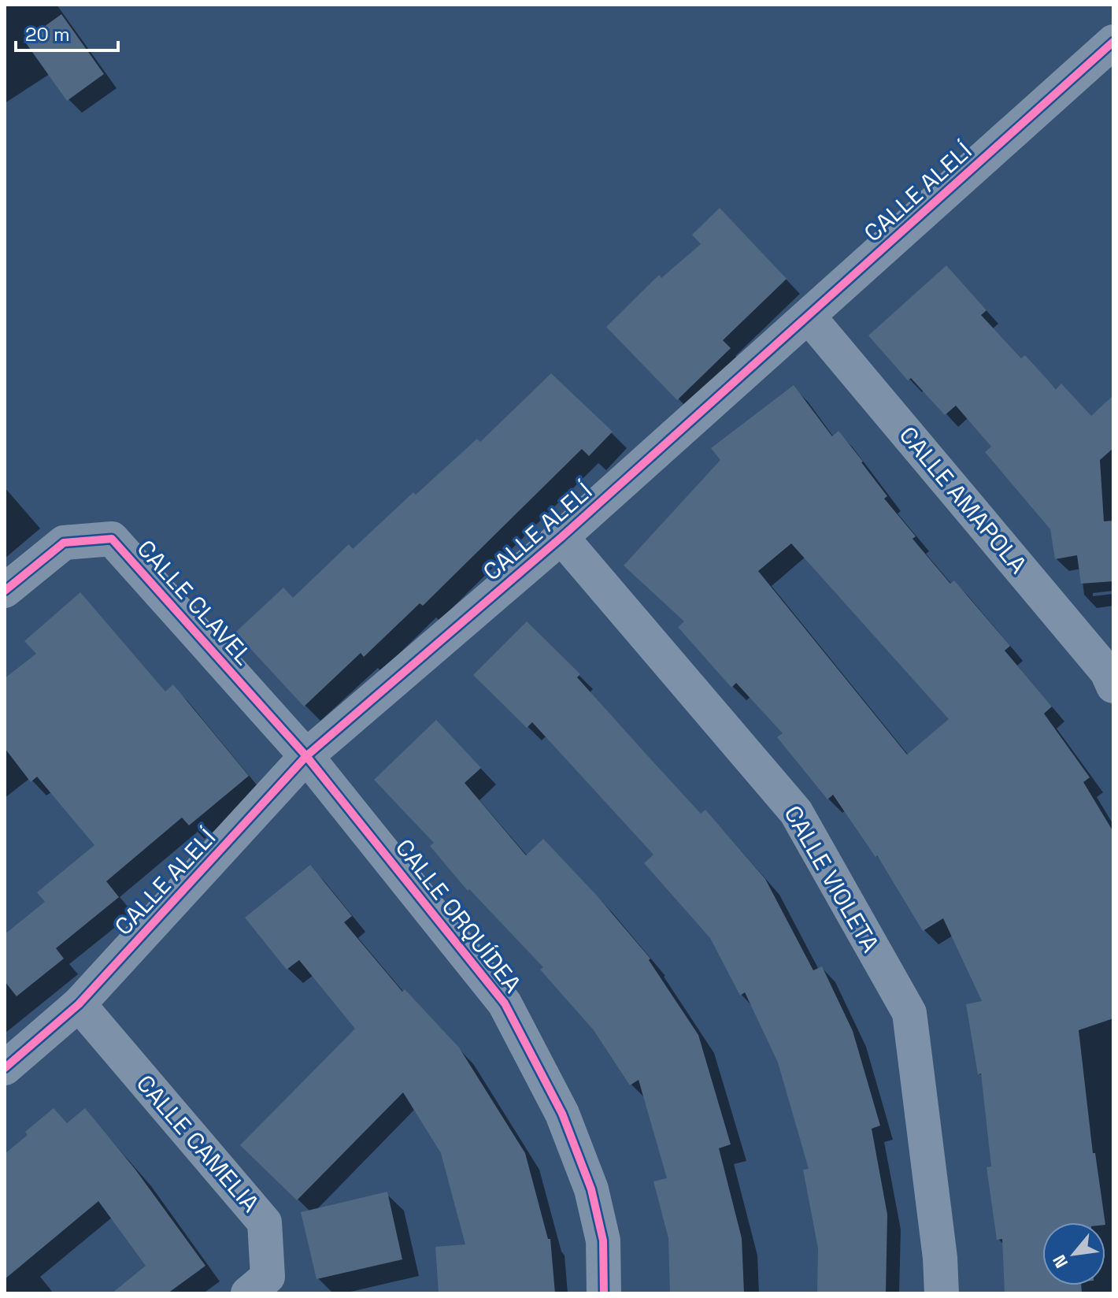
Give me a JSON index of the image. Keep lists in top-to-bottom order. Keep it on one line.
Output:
{"streets":{"street":["CALLE ALELÍ","CALLE AMAPOLA","CALLE CLAVEL","CALLE VIOLETA","CALLE ORQUÍDEA","CALLE CAMELIA"]},"crossings":[["CALLE ALELÍ","CALLE AMAPOLA"],["CALLE ALELÍ","CALLE CLAVEL"],["CALLE ALELÍ","CALLE VIOLETA"],["CALLE ALELÍ","CALLE ORQUÍDEA"],["CALLE ALELÍ","CALLE CAMELIA"],["CALLE CLAVEL","CALLE ORQUÍDEA"]],"scale_bar":"20 m","north":"bottom left"}
